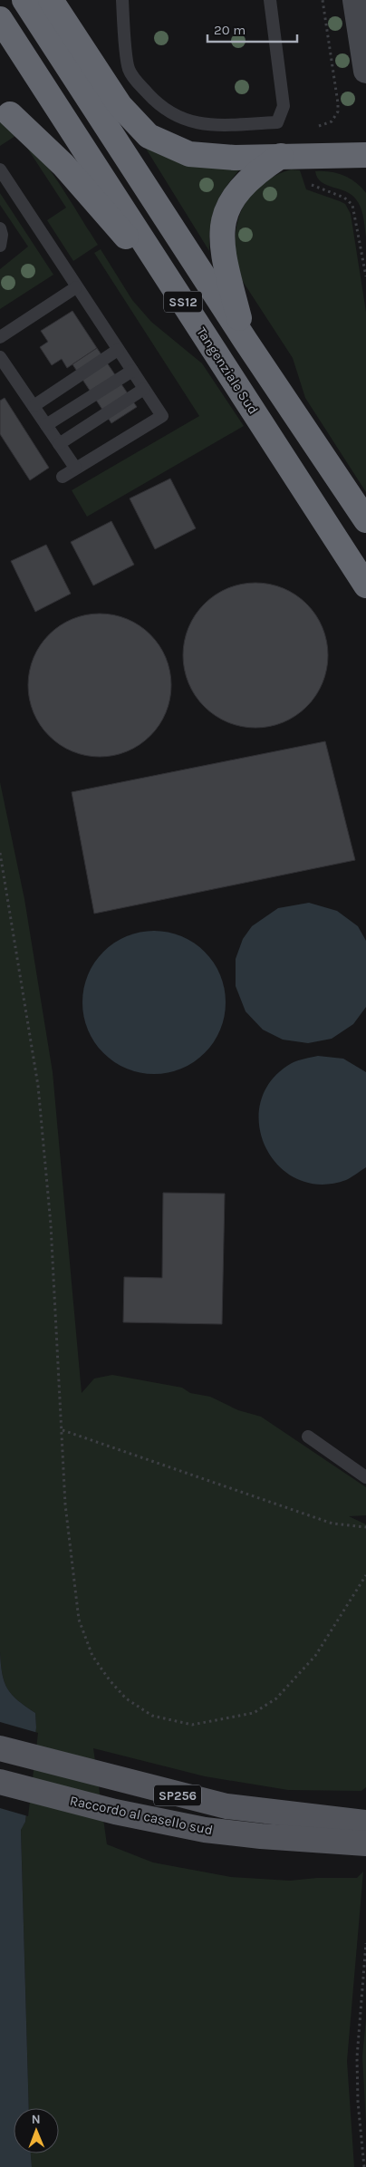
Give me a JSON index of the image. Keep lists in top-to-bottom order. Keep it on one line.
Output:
{"streets":{"highway":["SS12","Tangenziale Sud"],"main road":["SP256","Raccordo al casello sud"]},"scale_bar":"20 m","north":"top"}
